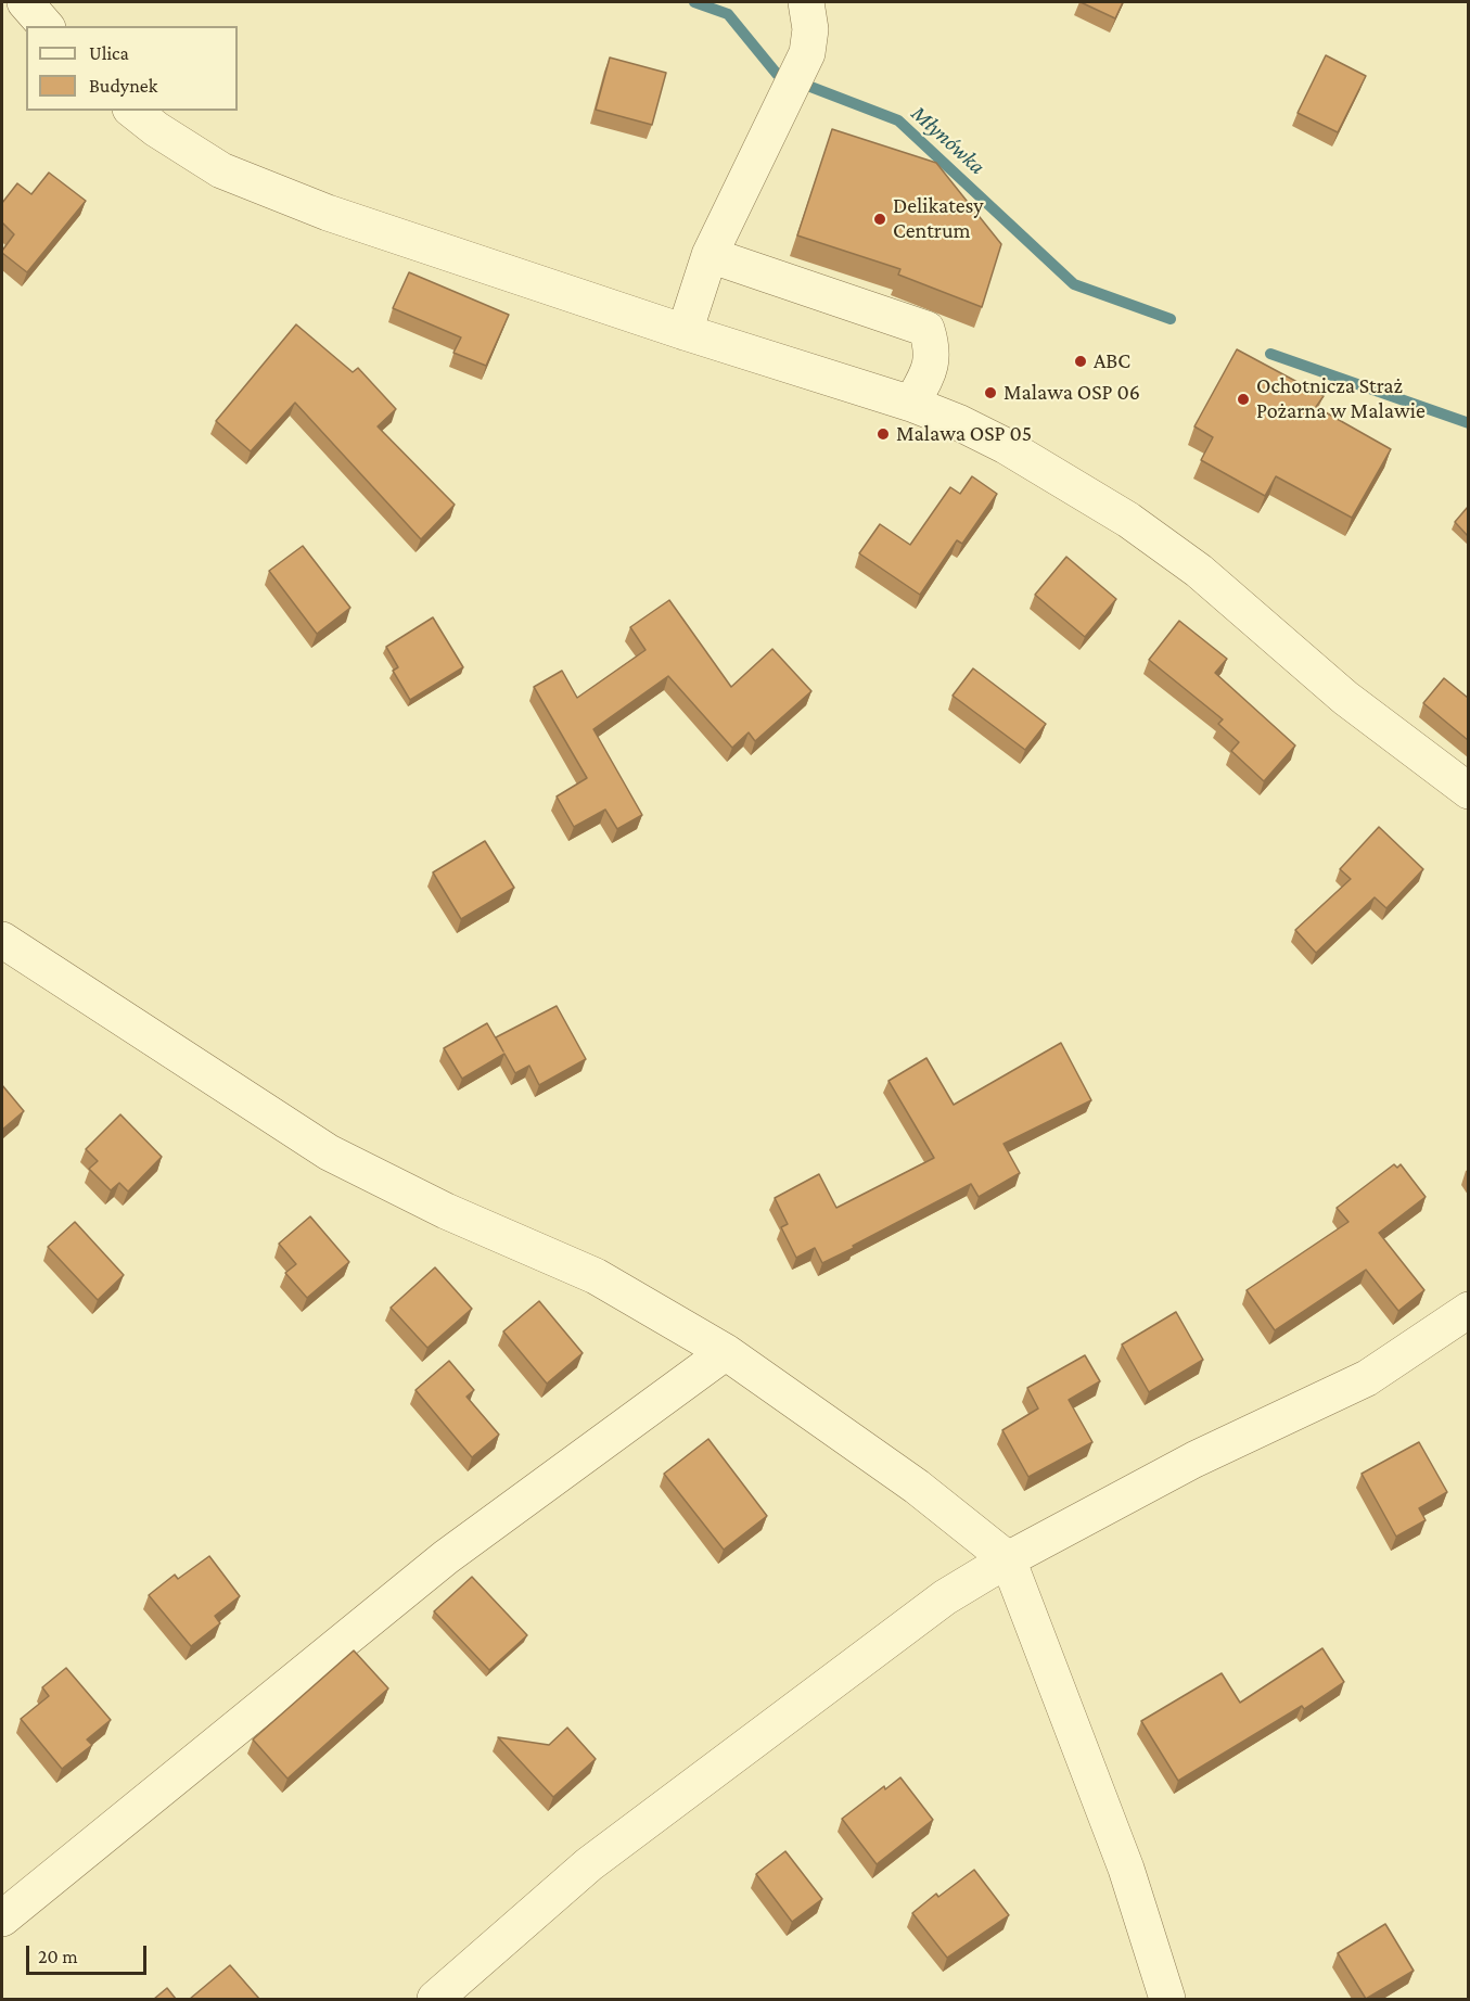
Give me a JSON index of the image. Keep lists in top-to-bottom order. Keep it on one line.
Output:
{"water":["Młynówka"],"places":["Delikatesy Centrum","ABC","Malawa OSP 06","Ochotnicza Straż Pożarna w Malawie","Malawa OSP 05"],"legend":["Ulica","Budynek"],"scale_bar":"20 m"}
